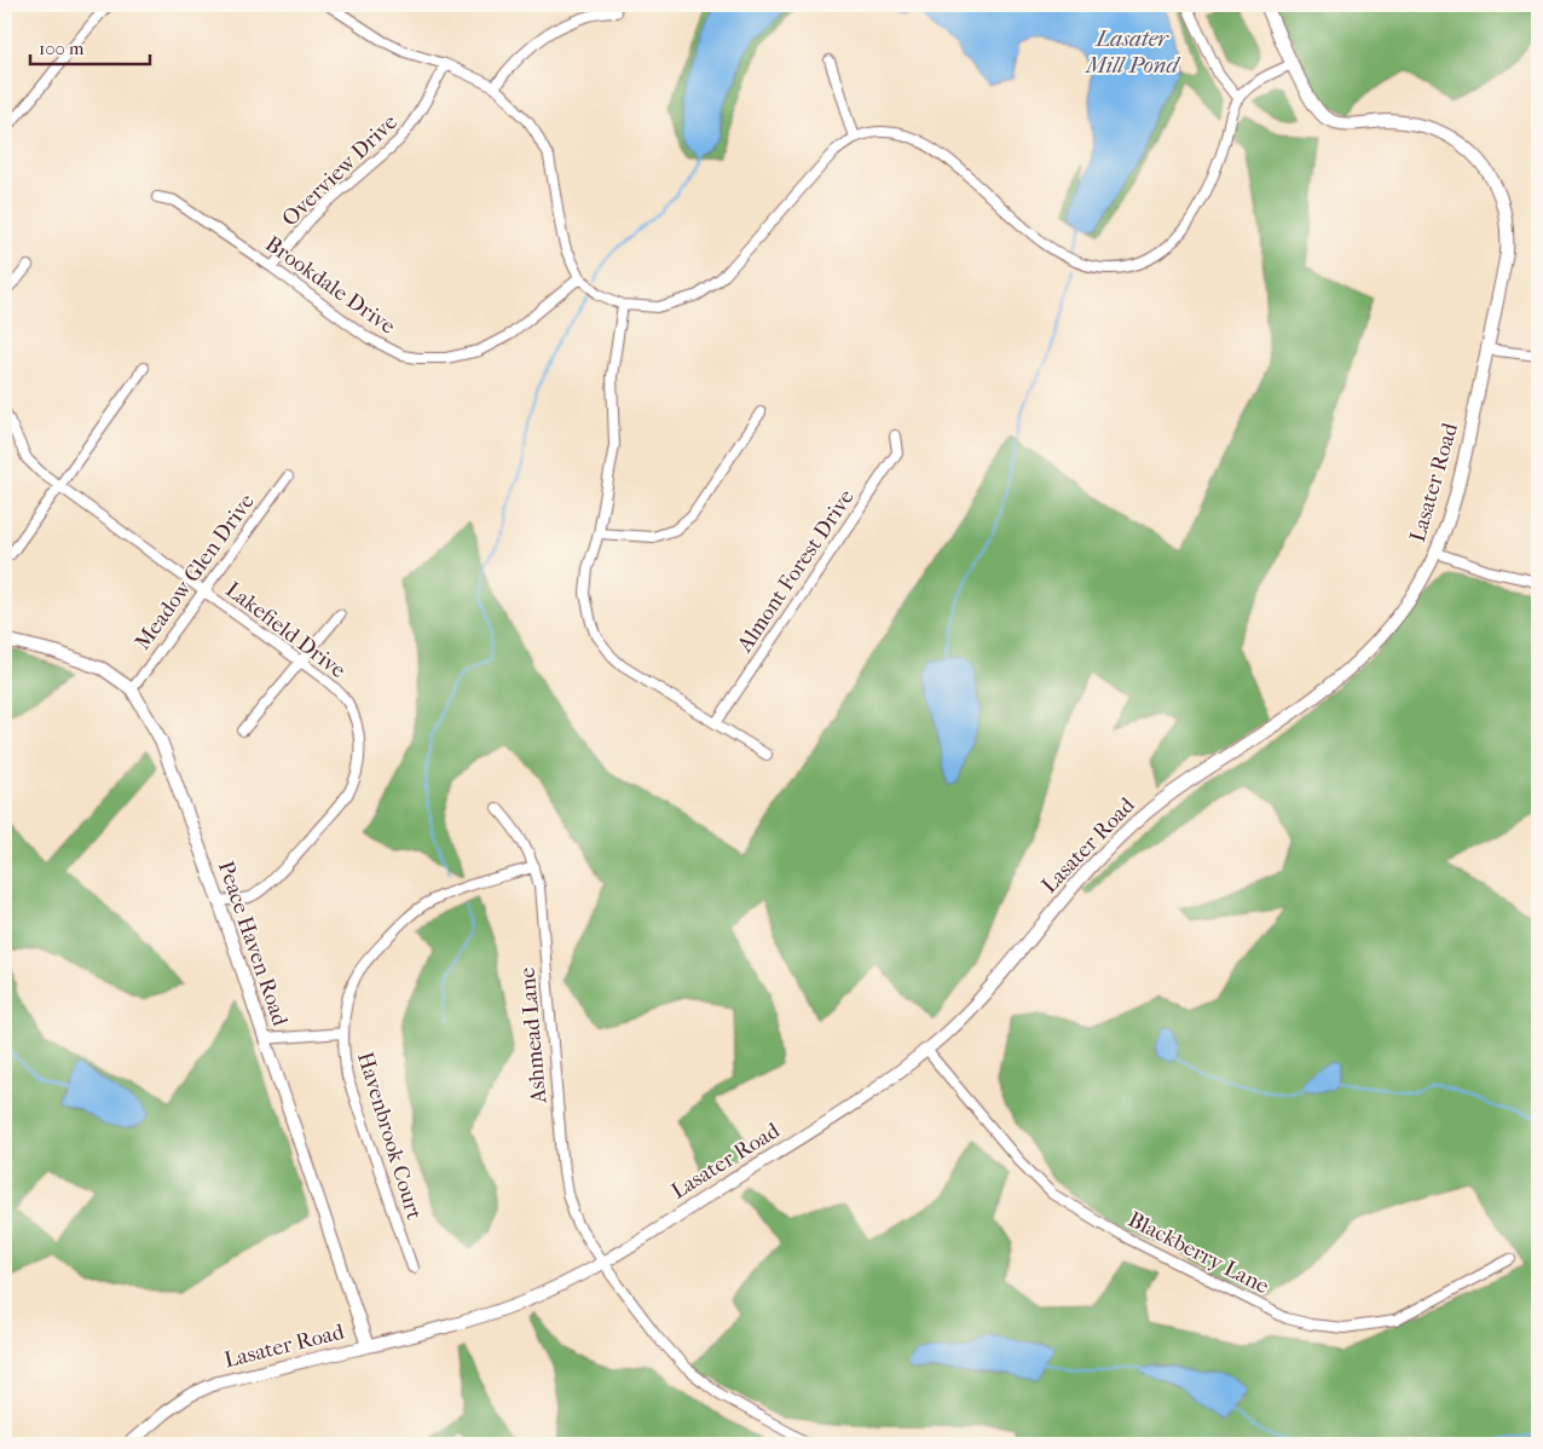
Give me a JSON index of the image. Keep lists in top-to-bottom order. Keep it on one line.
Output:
{"streets":{"street":["Overview Drive","Brookdale Drive","Lasater Road","Almont Forest Drive","Meadow Glen Drive","Lakefield Drive","Peace Haven Road","Ashmead Lane","Havenbrook Court","Blackberry Lane"]},"crossings":[["Overview Drive","Brookdale Drive"],["Lasater Road","Peace Haven Road"],["Lasater Road","Ashmead Lane"],["Lasater Road","Blackberry Lane"],["Meadow Glen Drive","Lakefield Drive"],["Meadow Glen Drive","Peace Haven Road"],["Lakefield Drive","Peace Haven Road"],["Ashmead Lane","Havenbrook Court"]],"water":["Lasater Mill Pond"],"scale_bar":"100 m"}
